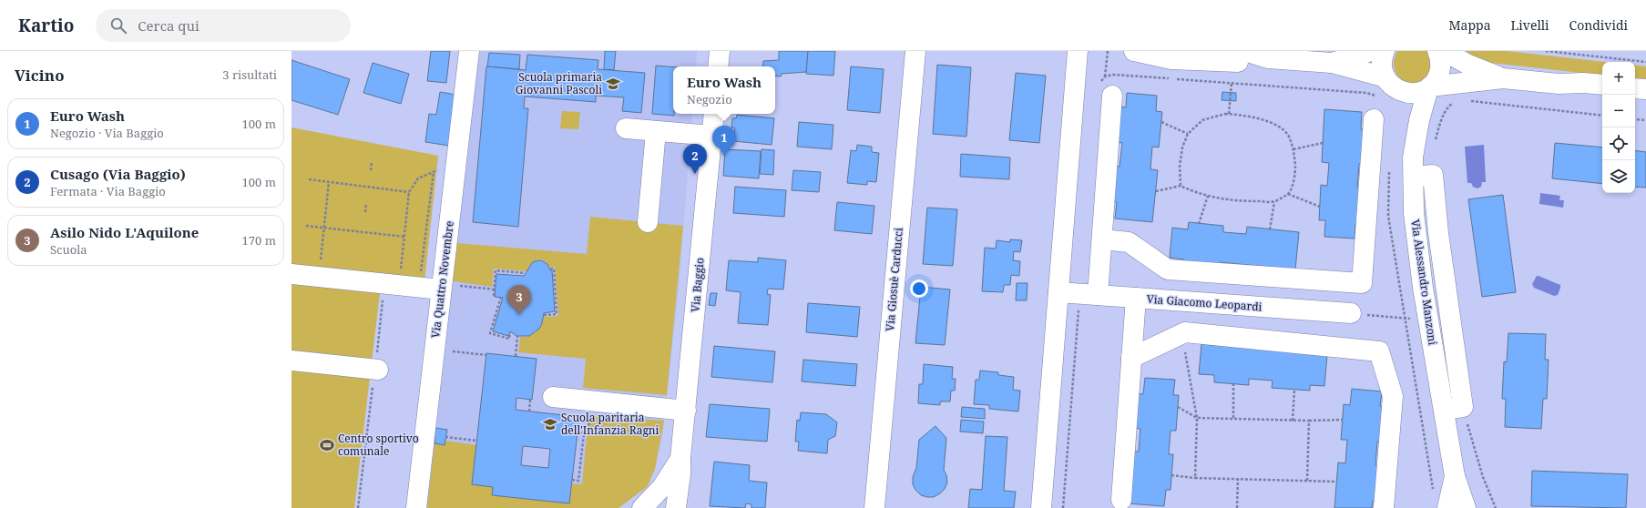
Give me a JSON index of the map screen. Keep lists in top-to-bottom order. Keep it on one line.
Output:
{"streets":{"street":["Via Quattro Novembre","Via Giosuè Carducci","Via Alessandro Manzoni","Via Baggio","Via Giacomo Leopardi"]},"places":{"school or university":["Scuola primaria Giovanni Pascoli","Scuola paritaria dell'Infanzia Ragni"],"sports":["Centro sportivo comunale"]},"page":{"header":"Kartio","search":"Cerca qui","nav":["Mappa","Livelli","Condividi"],"heading":["Vicino","3 risultati"],"map_buttons":["+","−"],"popup":["Euro Wash","Negozio"],"list":[{"mark":"1","name":"Euro Wash","note":"Negozio · Via Baggio","value":"100 m"},{"mark":"2","name":"Cusago (Via Baggio)","note":"Fermata · Via Baggio","value":"100 m"},{"mark":"3","name":"Asilo Nido L'Aquilone","note":"Scuola","value":"170 m"}],"pins":["1","2","3"]}}
